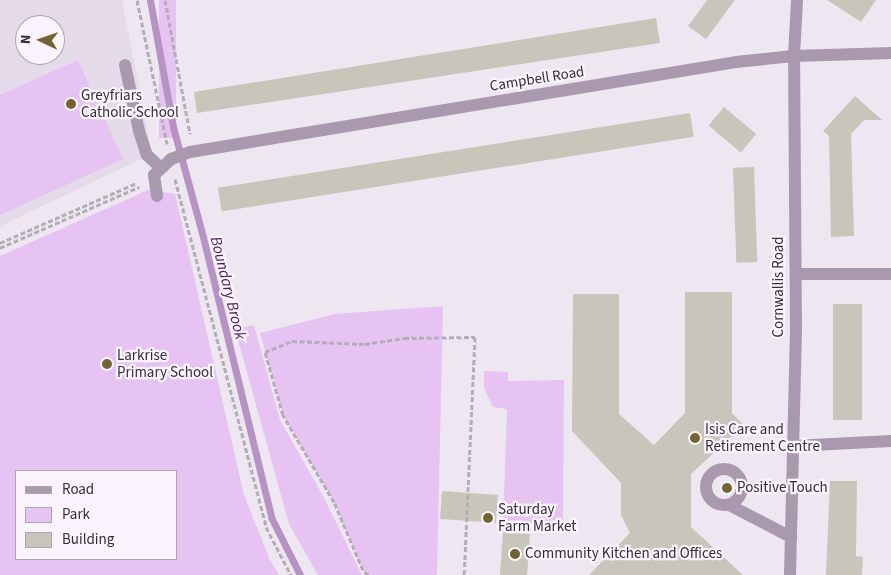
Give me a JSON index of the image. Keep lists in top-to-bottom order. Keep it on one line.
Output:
{"streets":{"street":["Campbell Road","Cornwallis Road"]},"crossings":[["Campbell Road","Cornwallis Road"]],"water":["Boundary Brook"],"places":["Greyfriars Catholic School","Larkrise Primary School","Isis Care and Retirement Centre","Positive Touch","Saturday Farm Market","Community Kitchen and Offices"],"legend":["Road","Park","Building"],"north":"left"}
